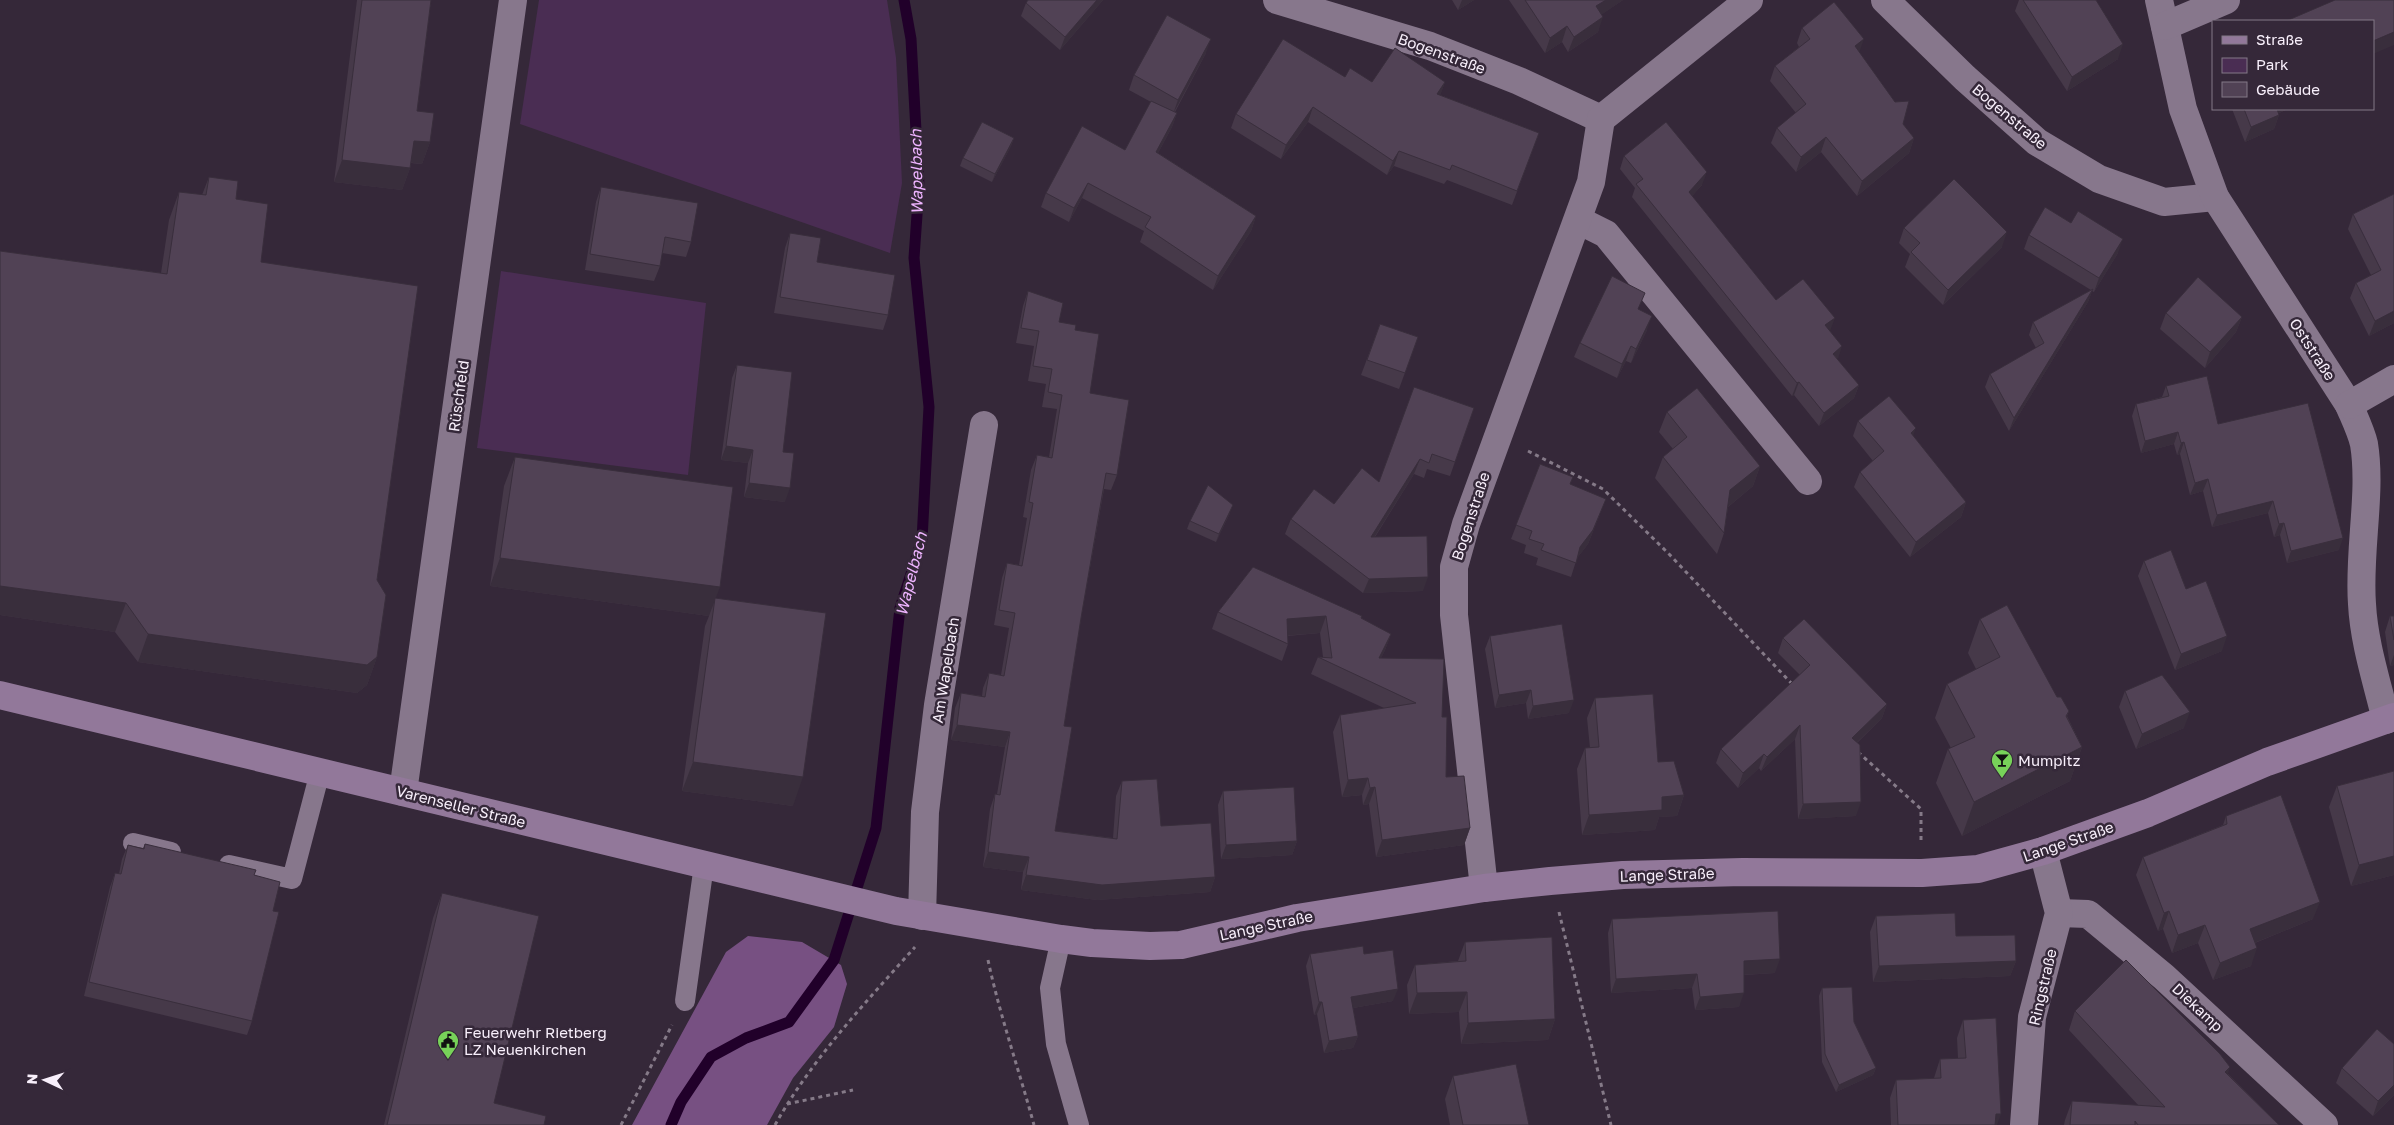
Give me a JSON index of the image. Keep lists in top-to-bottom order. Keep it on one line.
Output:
{"streets":{"main road":["Varenseller Straße","Lange Straße"],"street":["Bogenstraße","Oststraße","Rüschfeld","Am Wapelbach","Ringstraße","Diekamp"]},"crossings":[["Bogenstraße","Oststraße"],["Bogenstraße","Lange Straße"],["Oststraße","Lange Straße"],["Rüschfeld","Varenseller Straße"],["Am Wapelbach","Varenseller Straße"],["Am Wapelbach","Lange Straße"],["Varenseller Straße","Lange Straße"],["Lange Straße","Ringstraße"],["Ringstraße","Diekamp"]],"water":["Wapelbach"],"places":{"bar":["Mumpitz"],"public building":["Feuerwehr Rietberg LZ Neuenkirchen"]},"legend":["Straße","Park","Gebäude"],"north":"left"}
